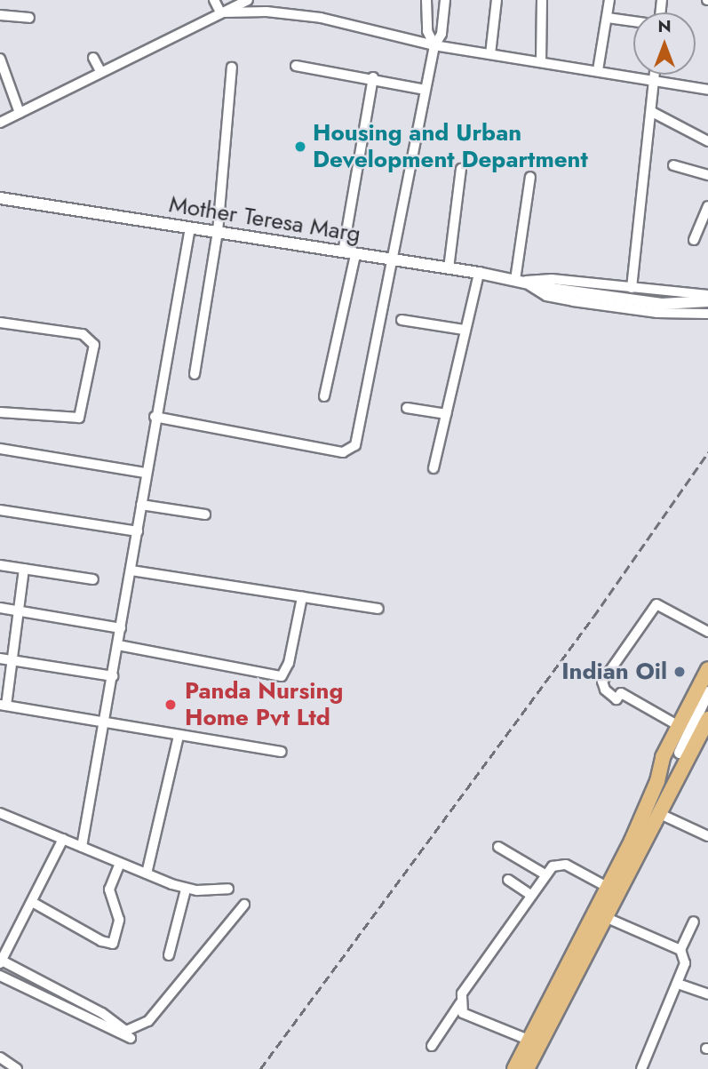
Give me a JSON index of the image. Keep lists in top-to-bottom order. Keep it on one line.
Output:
{"streets":{"street":["Mother Teresa Marg"]},"places":["Housing and Urban Development Department","Indian Oil","Panda Nursing Home Pvt Ltd"],"north":"top"}
